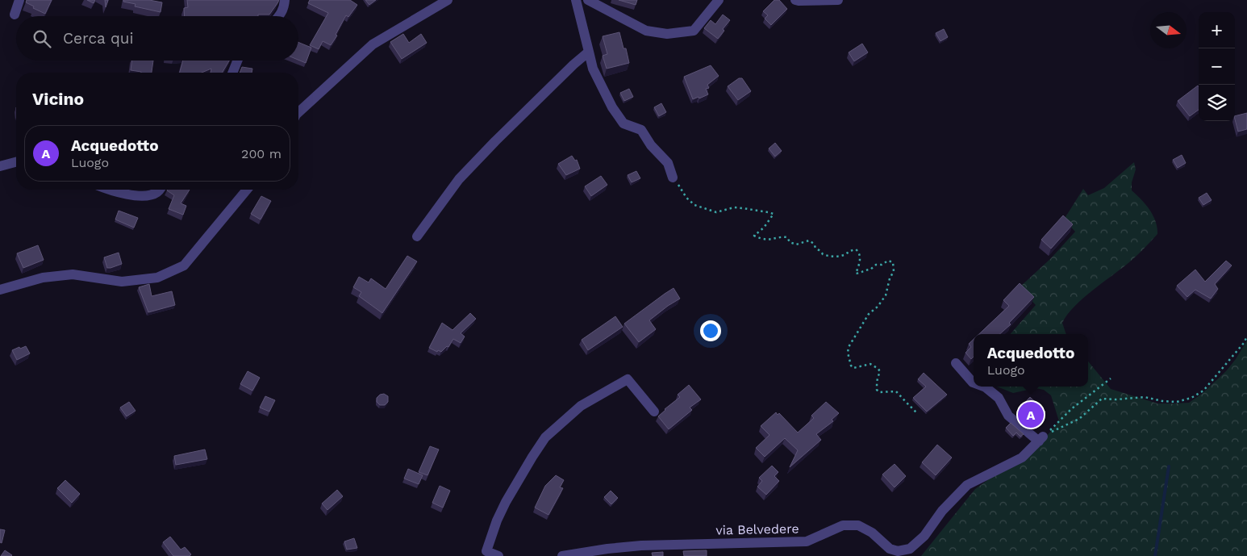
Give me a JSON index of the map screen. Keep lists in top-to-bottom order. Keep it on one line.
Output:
{"streets":{"street":["via Belvedere"]},"north":"right","page":{"map_buttons":["+","−"],"search":"Cerca qui","heading":"Vicino","list":[{"mark":"A","name":"Acquedotto","note":"Luogo","value":"200 m"}],"popup":["Acquedotto","Luogo"],"pins":"A"}}
